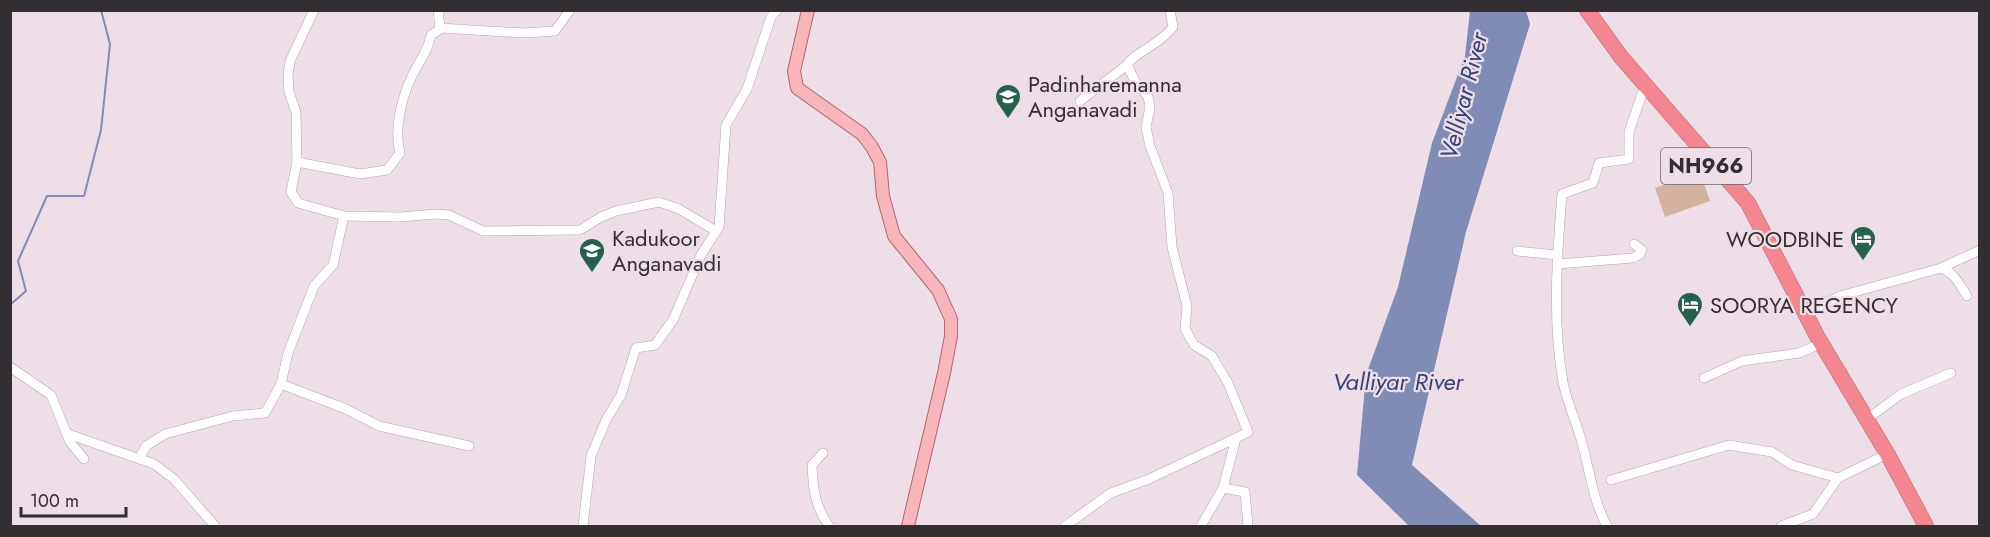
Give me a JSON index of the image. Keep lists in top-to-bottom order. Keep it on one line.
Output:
{"streets":{"highway":["NH966"]},"water":["Velliyar River","Valliyar River"],"places":{"school or university":["Padinharemanna Anganavadi","Kadukoor Anganavadi"],"hotel":["WOODBINE","SOORYA REGENCY"]},"scale_bar":"100 m"}
